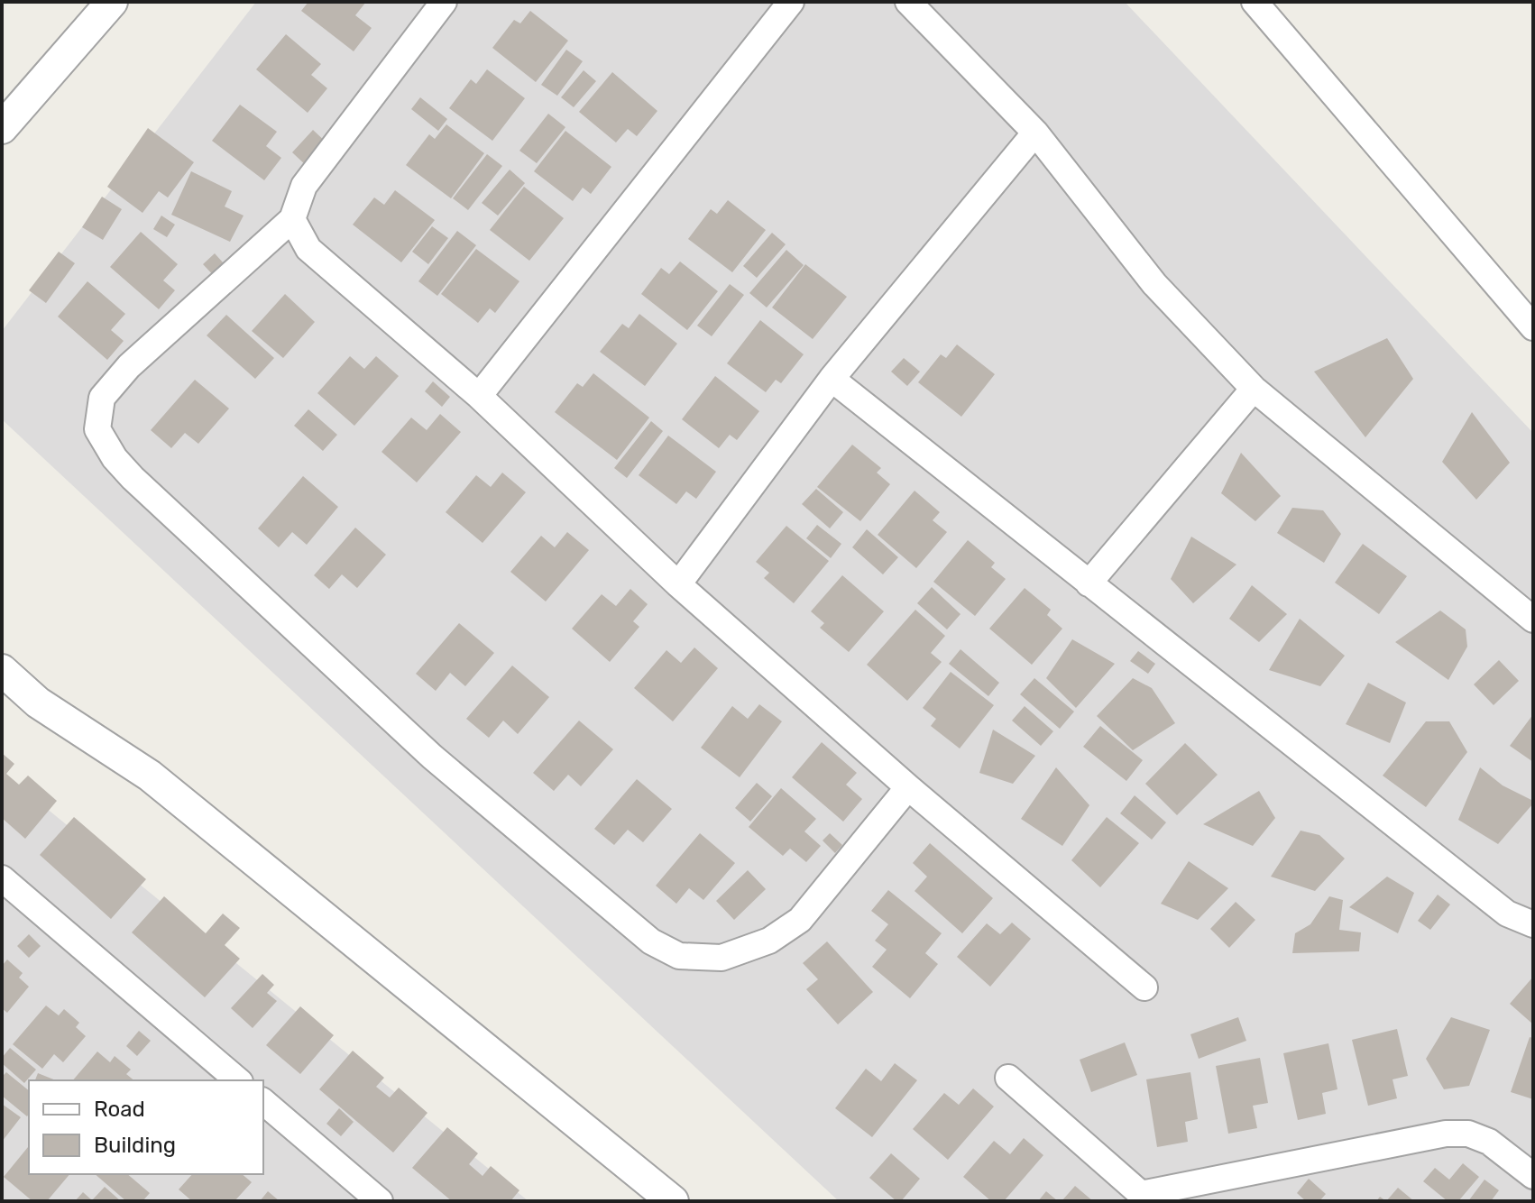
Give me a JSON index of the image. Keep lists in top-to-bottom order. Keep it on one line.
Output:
{"legend":["Road","Building"]}
